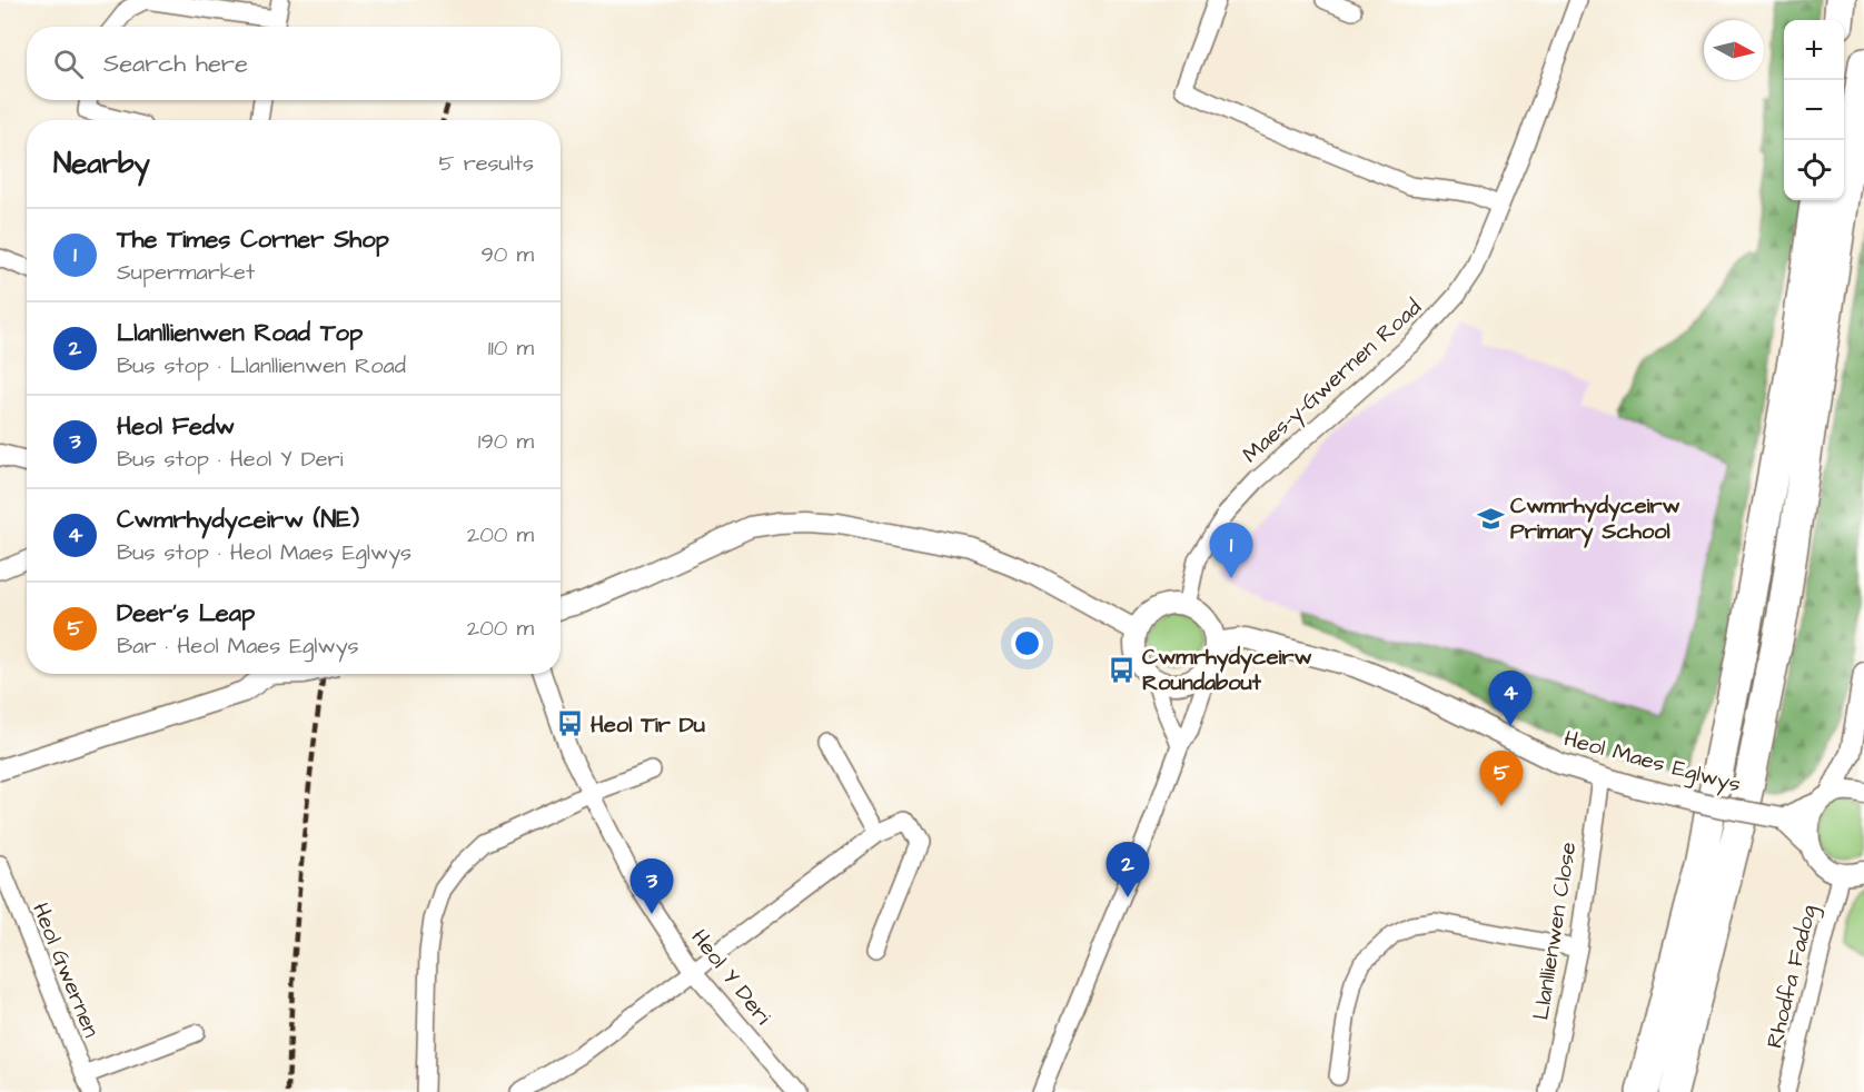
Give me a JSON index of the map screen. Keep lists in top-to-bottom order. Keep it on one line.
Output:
{"streets":{"street":["Maes-y-Gwernen Road","Heol Maes Eglwys","Llanllienwen Close","Heol Gwernen","Heol Y Deri","Rhodfa Fadog"]},"crossings":[["Maes-y-Gwernen Road","Heol Maes Eglwys"],["Heol Maes Eglwys","Llanllienwen Close"]],"places":{"school or university":["Cwmrhydyceirw Primary School"],"bus stop":["Cwmrhydyceirw Roundabout","Heol Tir Du"]},"north":"right","page":{"map_buttons":["+","−"],"search":"Search here","heading":["Nearby","5 results"],"list":[{"mark":"1","name":"The Times Corner Shop","note":"Supermarket","value":"90 m"},{"mark":"2","name":"Llanllienwen Road Top","note":"Bus stop · Llanllienwen Road","value":"110 m"},{"mark":"3","name":"Heol Fedw","note":"Bus stop · Heol Y Deri","value":"190 m"},{"mark":"4","name":"Cwmrhydyceirw (NE)","note":"Bus stop · Heol Maes Eglwys","value":"200 m"},{"mark":"5","name":"Deer's Leap","note":"Bar · Heol Maes Eglwys","value":"200 m"}],"pins":["1","4","5","2","3"]}}
